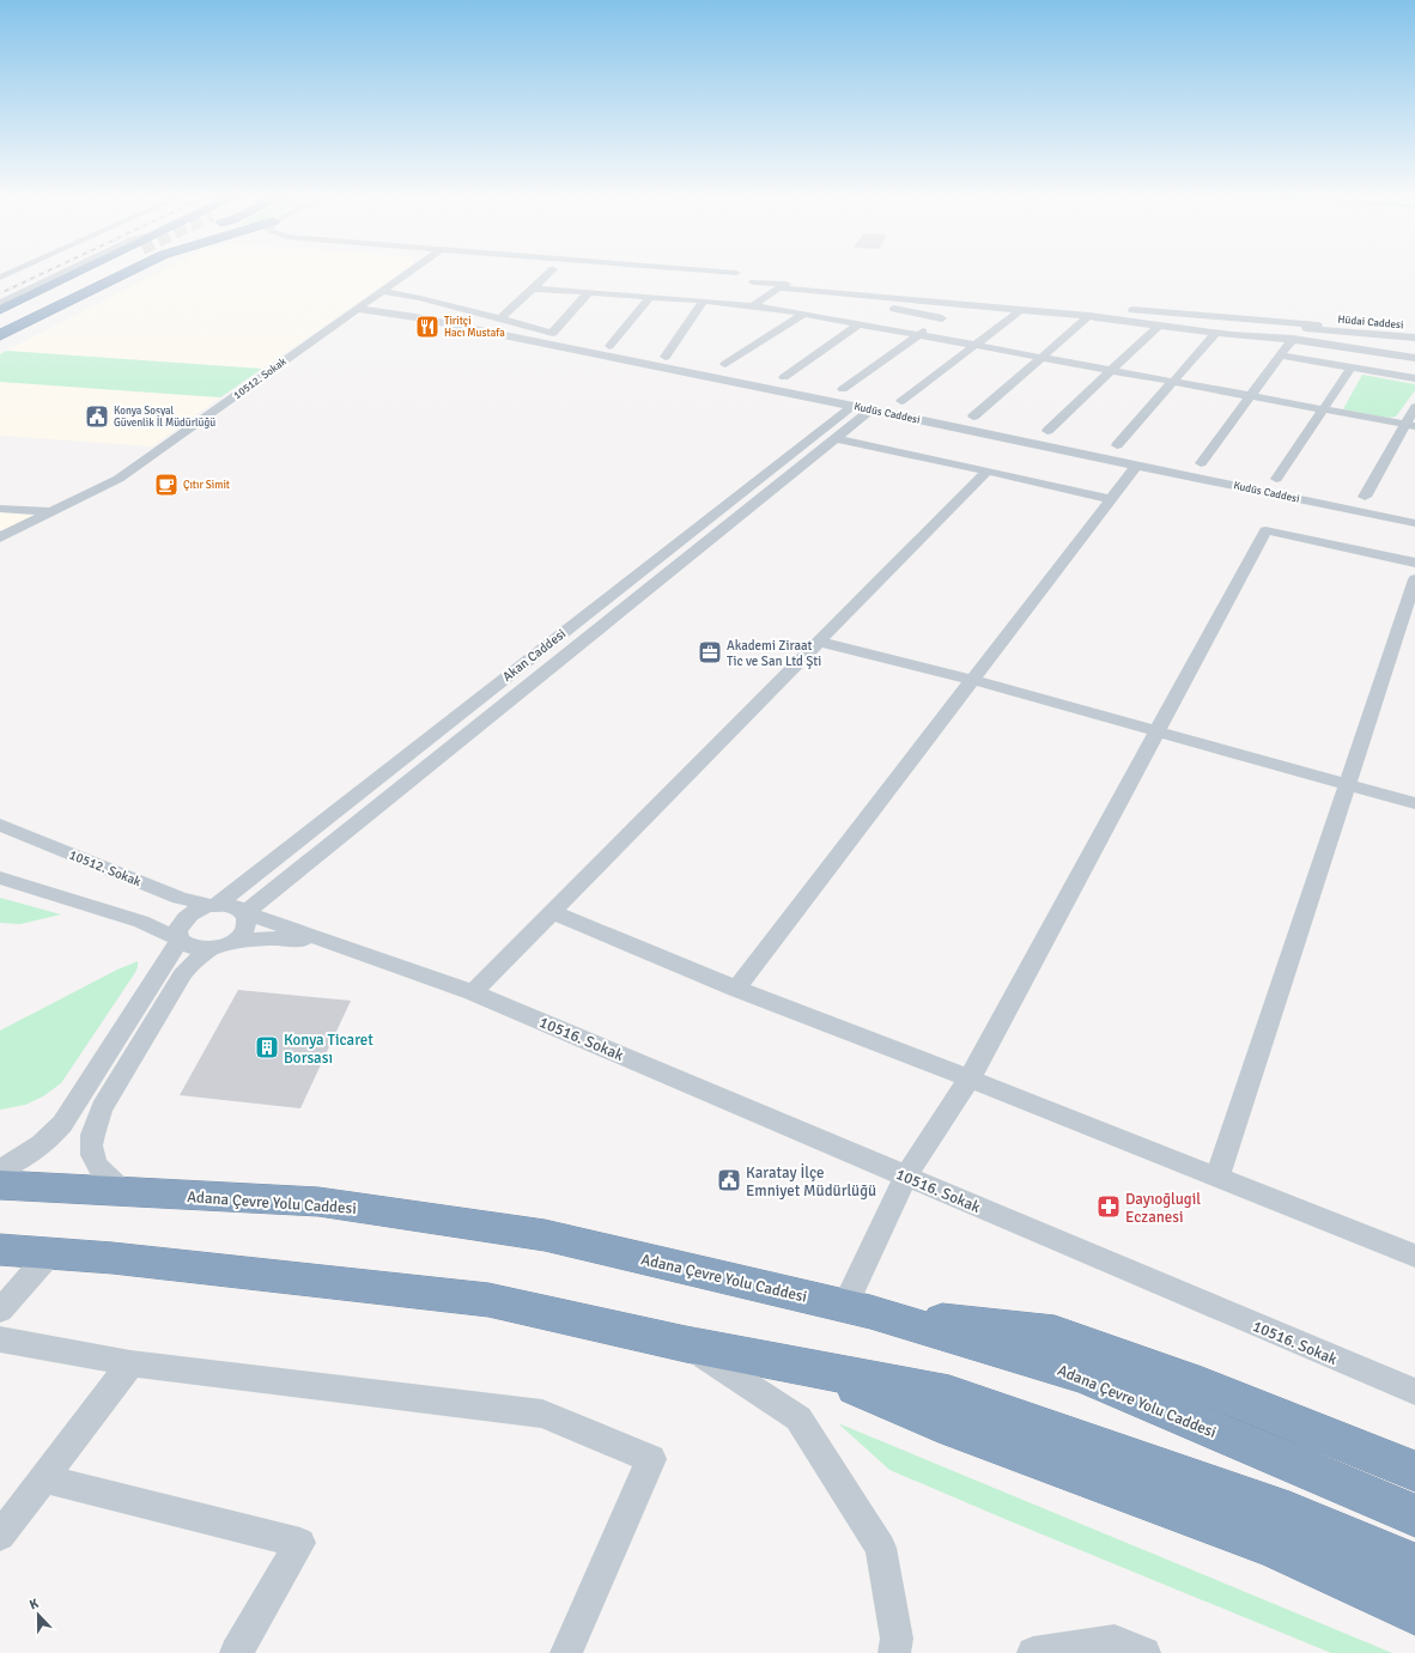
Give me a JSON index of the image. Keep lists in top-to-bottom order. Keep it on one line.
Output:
{"streets":{"highway":["Adana Çevre Yolu Caddesi"],"street":["Hüdai Caddesi","10512. Sokak","Kudüs Caddesi","Akan Caddesi","10516. Sokak"]},"crossings":[["10512. Sokak","Kudüs Caddesi"],["10512. Sokak","Akan Caddesi"],["10512. Sokak","10516. Sokak"],["Kudüs Caddesi","Akan Caddesi"],["Akan Caddesi","10516. Sokak"]],"places":{"restaurant":["Tiritçi Hacı Mustafa"],"public building":["Konya Sosyal Güvenlik İl Müdürlüğü","Karatay İlçe Emniyet Müdürlüğü"],"cafe":["Çıtır Simit"],"office":["Akademi Ziraat Tic ve San Ltd Şti"],"building":["Konya Ticaret Borsası"],"pharmacy":["Dayıoğlugil Eczanesi"]},"north":"top"}
